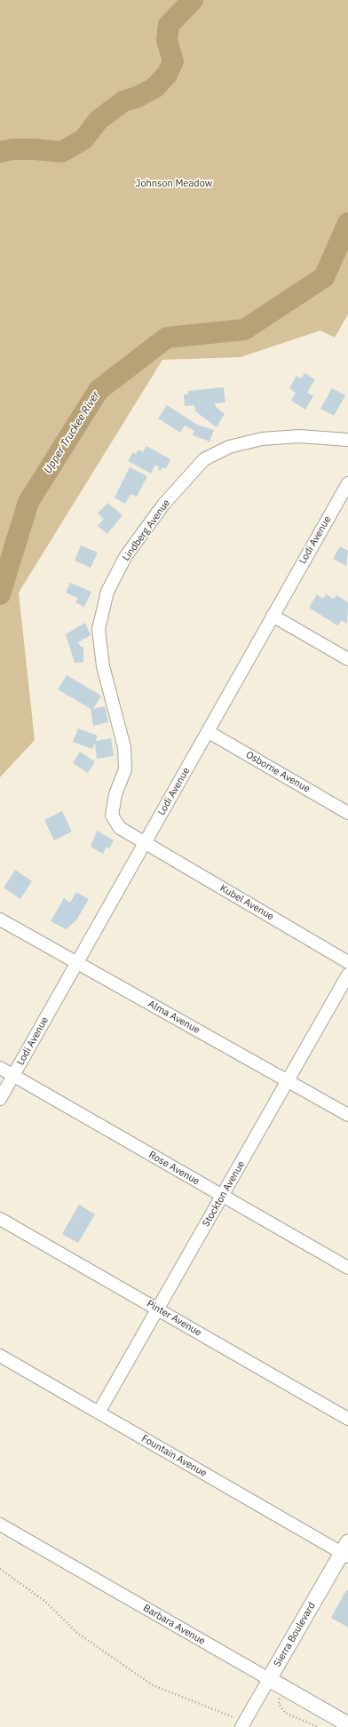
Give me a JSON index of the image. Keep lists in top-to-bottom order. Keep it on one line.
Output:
{"streets":{"street":["Lindberg Avenue","Lodi Avenue","Osborne Avenue","Kubel Avenue","Alma Avenue","Rose Avenue","Stockton Avenue","Pinter Avenue","Fountain Avenue","Barbara Avenue","Sierra Boulevard"]},"crossings":[["Lindberg Avenue","Lodi Avenue"],["Lindberg Avenue","Kubel Avenue"],["Lodi Avenue","Osborne Avenue"],["Lodi Avenue","Kubel Avenue"],["Lodi Avenue","Alma Avenue"],["Lodi Avenue","Rose Avenue"],["Alma Avenue","Stockton Avenue"],["Rose Avenue","Stockton Avenue"],["Stockton Avenue","Pinter Avenue"],["Stockton Avenue","Fountain Avenue"],["Fountain Avenue","Sierra Boulevard"],["Barbara Avenue","Sierra Boulevard"]],"water":["Upper Truckee River"],"parks":["Johnson Meadow"]}
